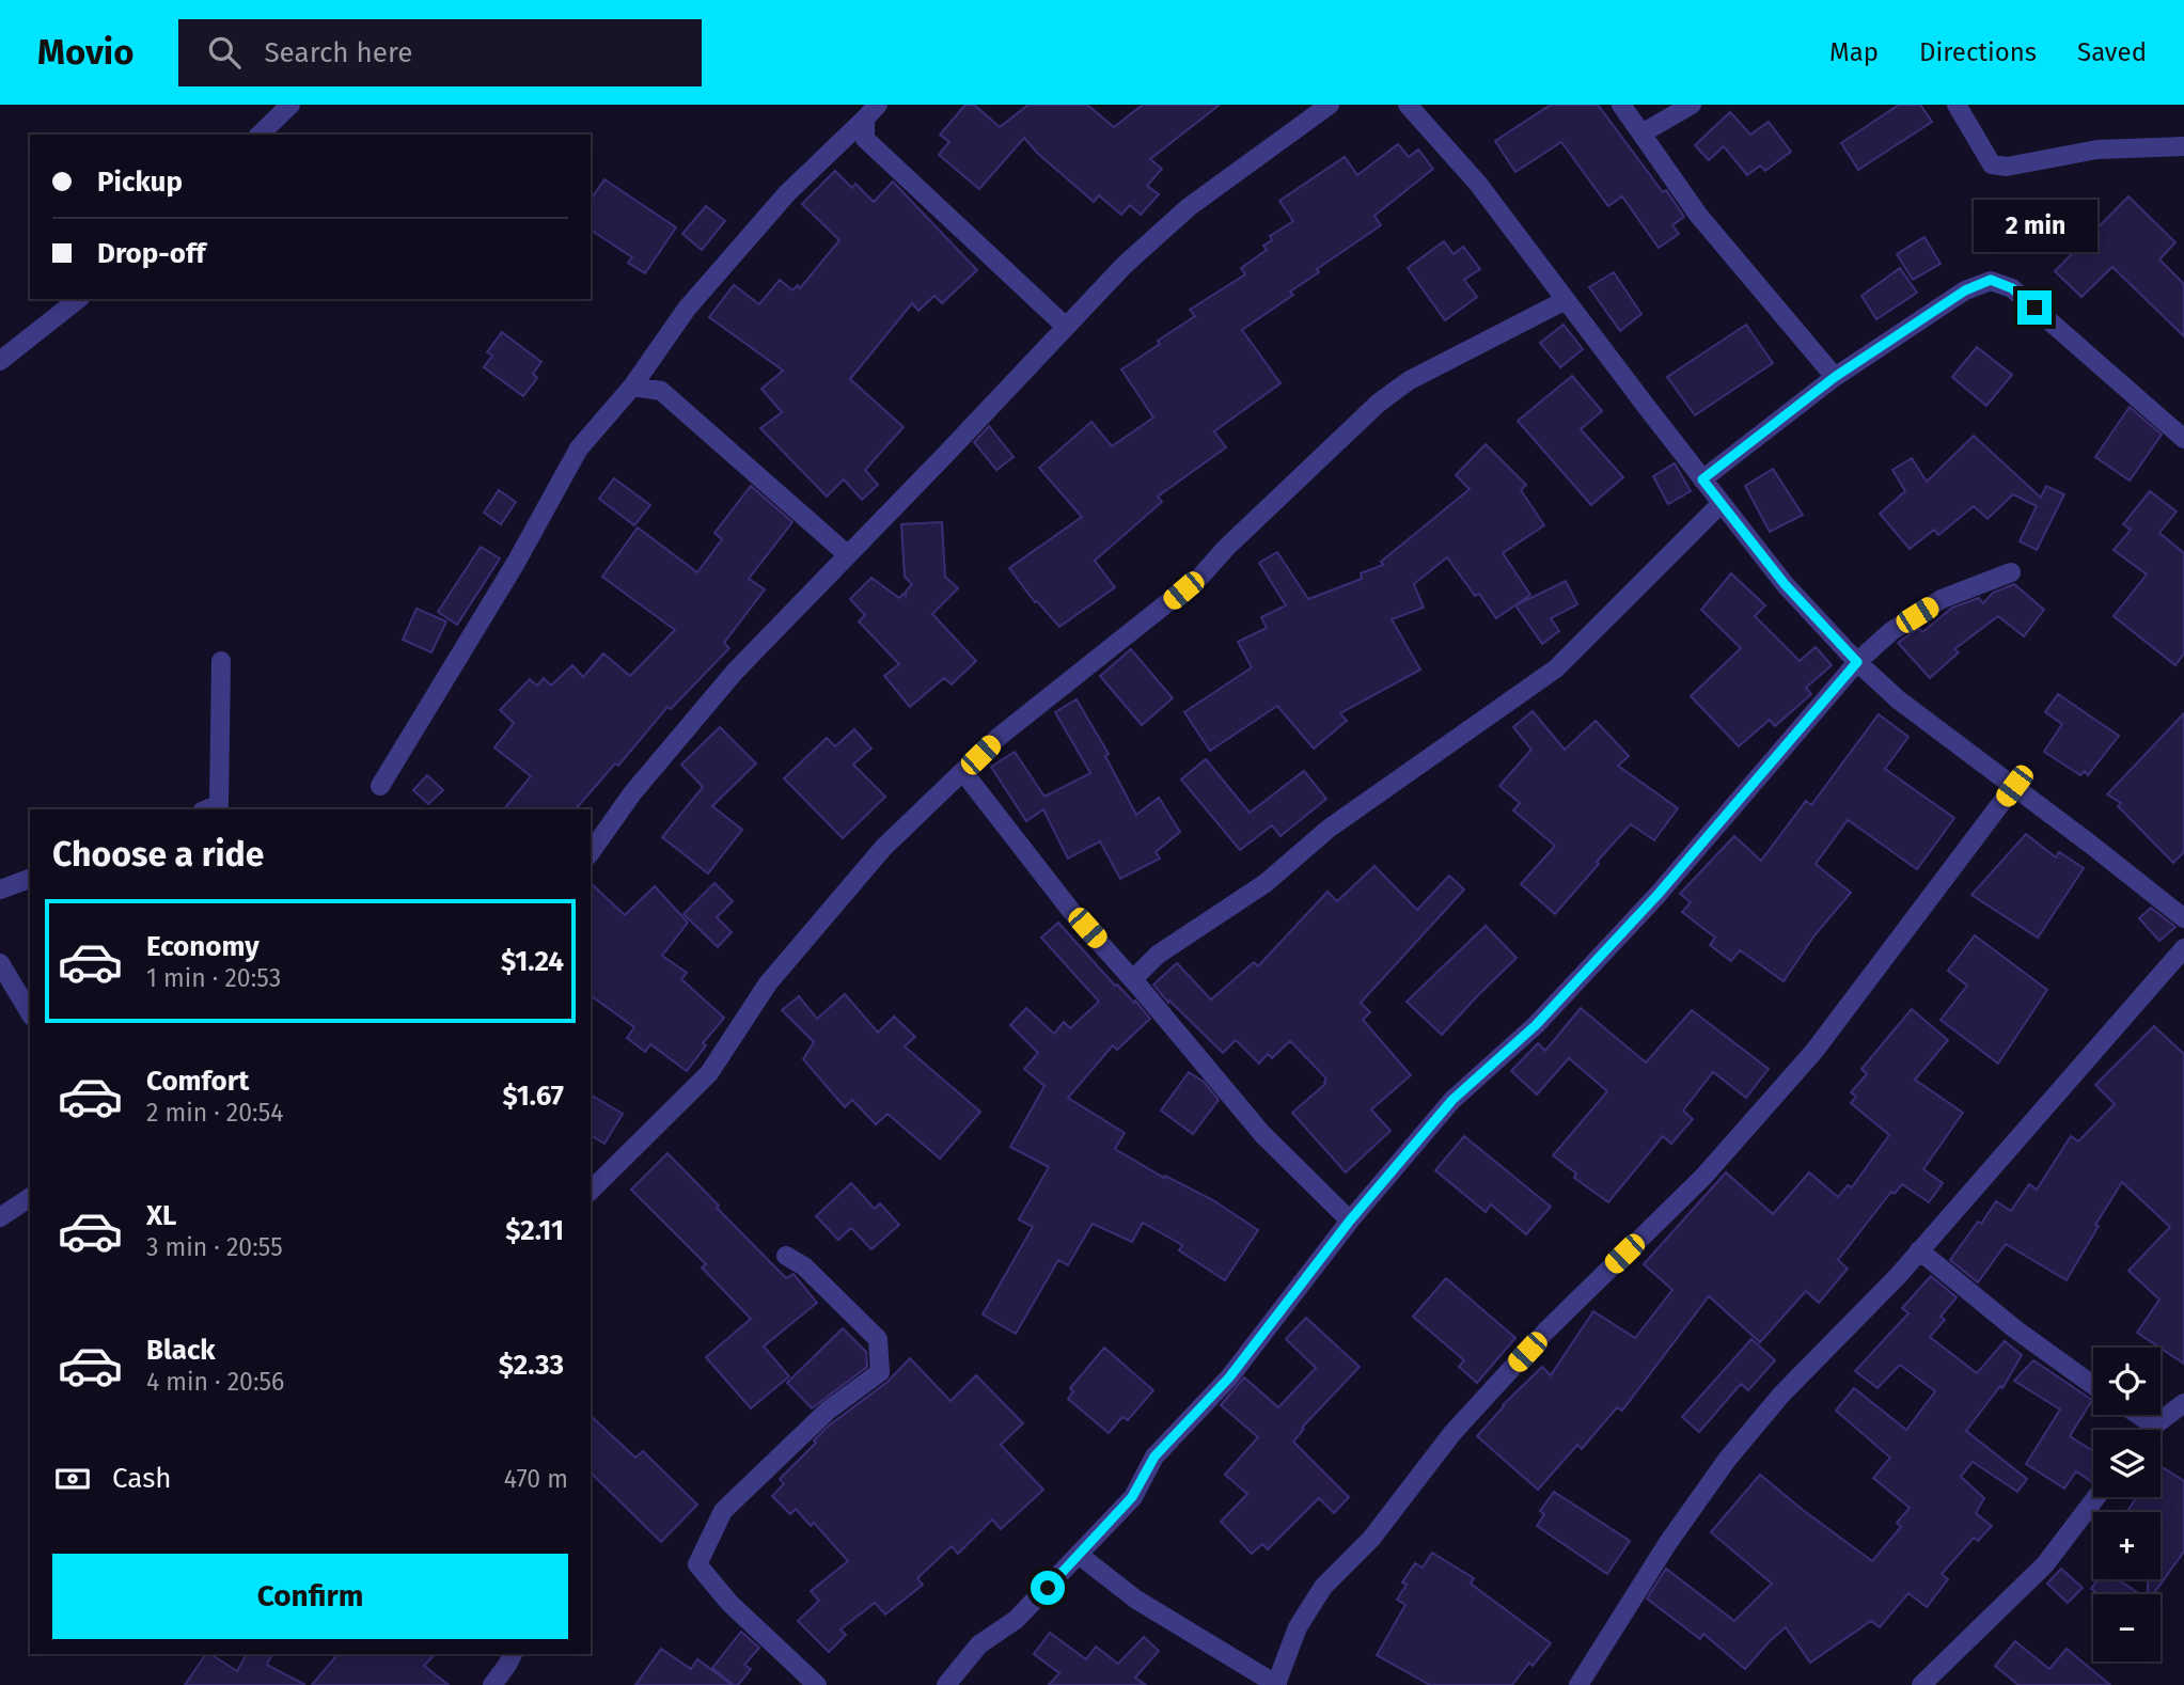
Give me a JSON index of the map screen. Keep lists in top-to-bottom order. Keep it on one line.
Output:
{"page":{"header":"Movio","search":"Search here","nav":["Map","Directions","Saved"],"banner":["Pickup","Drop-off"],"bubble":"2 min","heading":"Choose a ride","list":[{"name":"Economy","note":"1 min · 20:53","value":"$1.24"},{"name":"Comfort","note":"2 min · 20:54","value":"$1.67"},{"name":"XL","note":"3 min · 20:55","value":"$2.11"},{"name":"Black","note":"4 min · 20:56","value":"$2.33"}],"map_buttons":["+","−"],"pay":["Cash","470 m"],"buttons":"Confirm"}}
